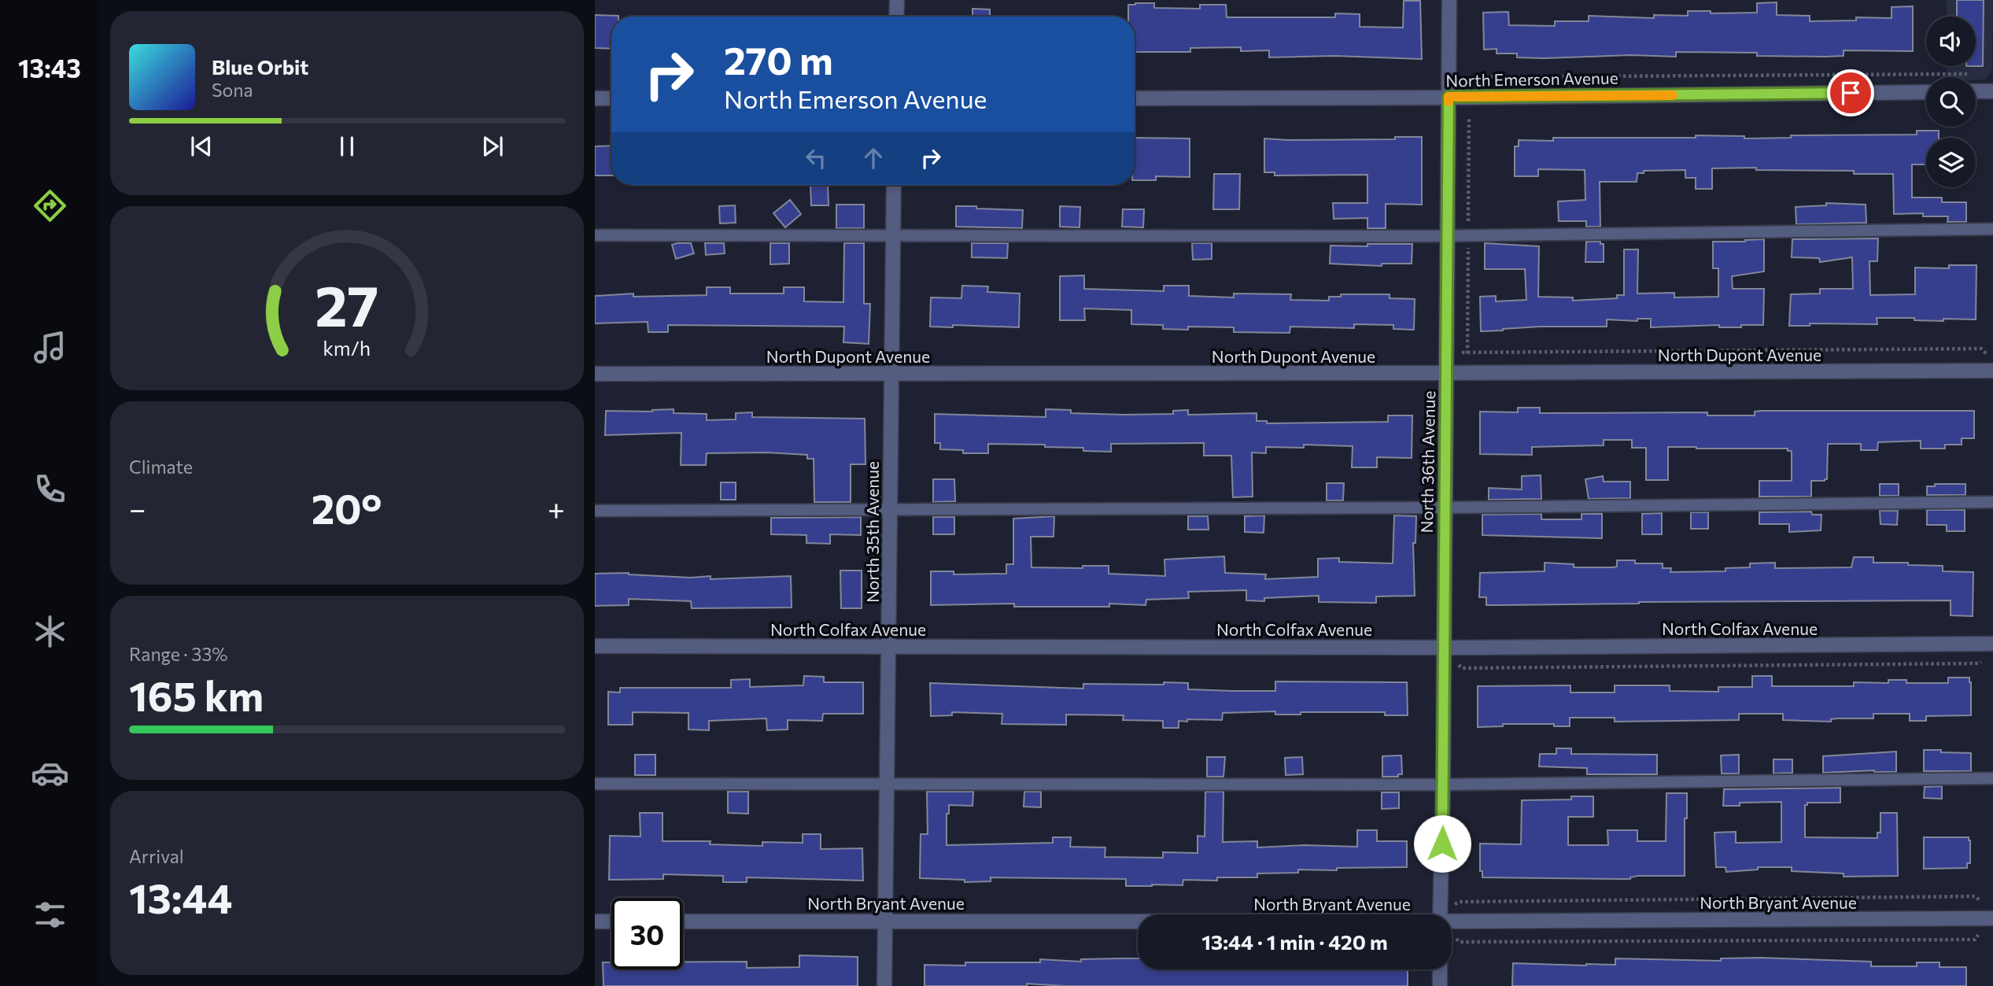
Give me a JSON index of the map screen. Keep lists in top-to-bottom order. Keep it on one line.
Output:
{"streets":{"street":["North Emerson Avenue","North Dupont Avenue","North 36th Avenue","North 35th Avenue","North Colfax Avenue","North Bryant Avenue"]},"crossings":[["North Emerson Avenue","North 36th Avenue"],["North Dupont Avenue","North 36th Avenue"],["North Dupont Avenue","North 35th Avenue"],["North 36th Avenue","North Colfax Avenue"],["North 35th Avenue","North Colfax Avenue"],["North 35th Avenue","North Bryant Avenue"]],"page":{"tabs":"13:43","turn":["270 m","North Emerson Avenue"],"song":["Blue Orbit","Sona"],"tile":["Climate",["Range · 33%","165 km"],["Arrival","13:44"]],"heat":["−","20°","+"],"limit":"30","trip":"13:44 · 1 min · 420 m","gauge":["27","km/h"]}}
